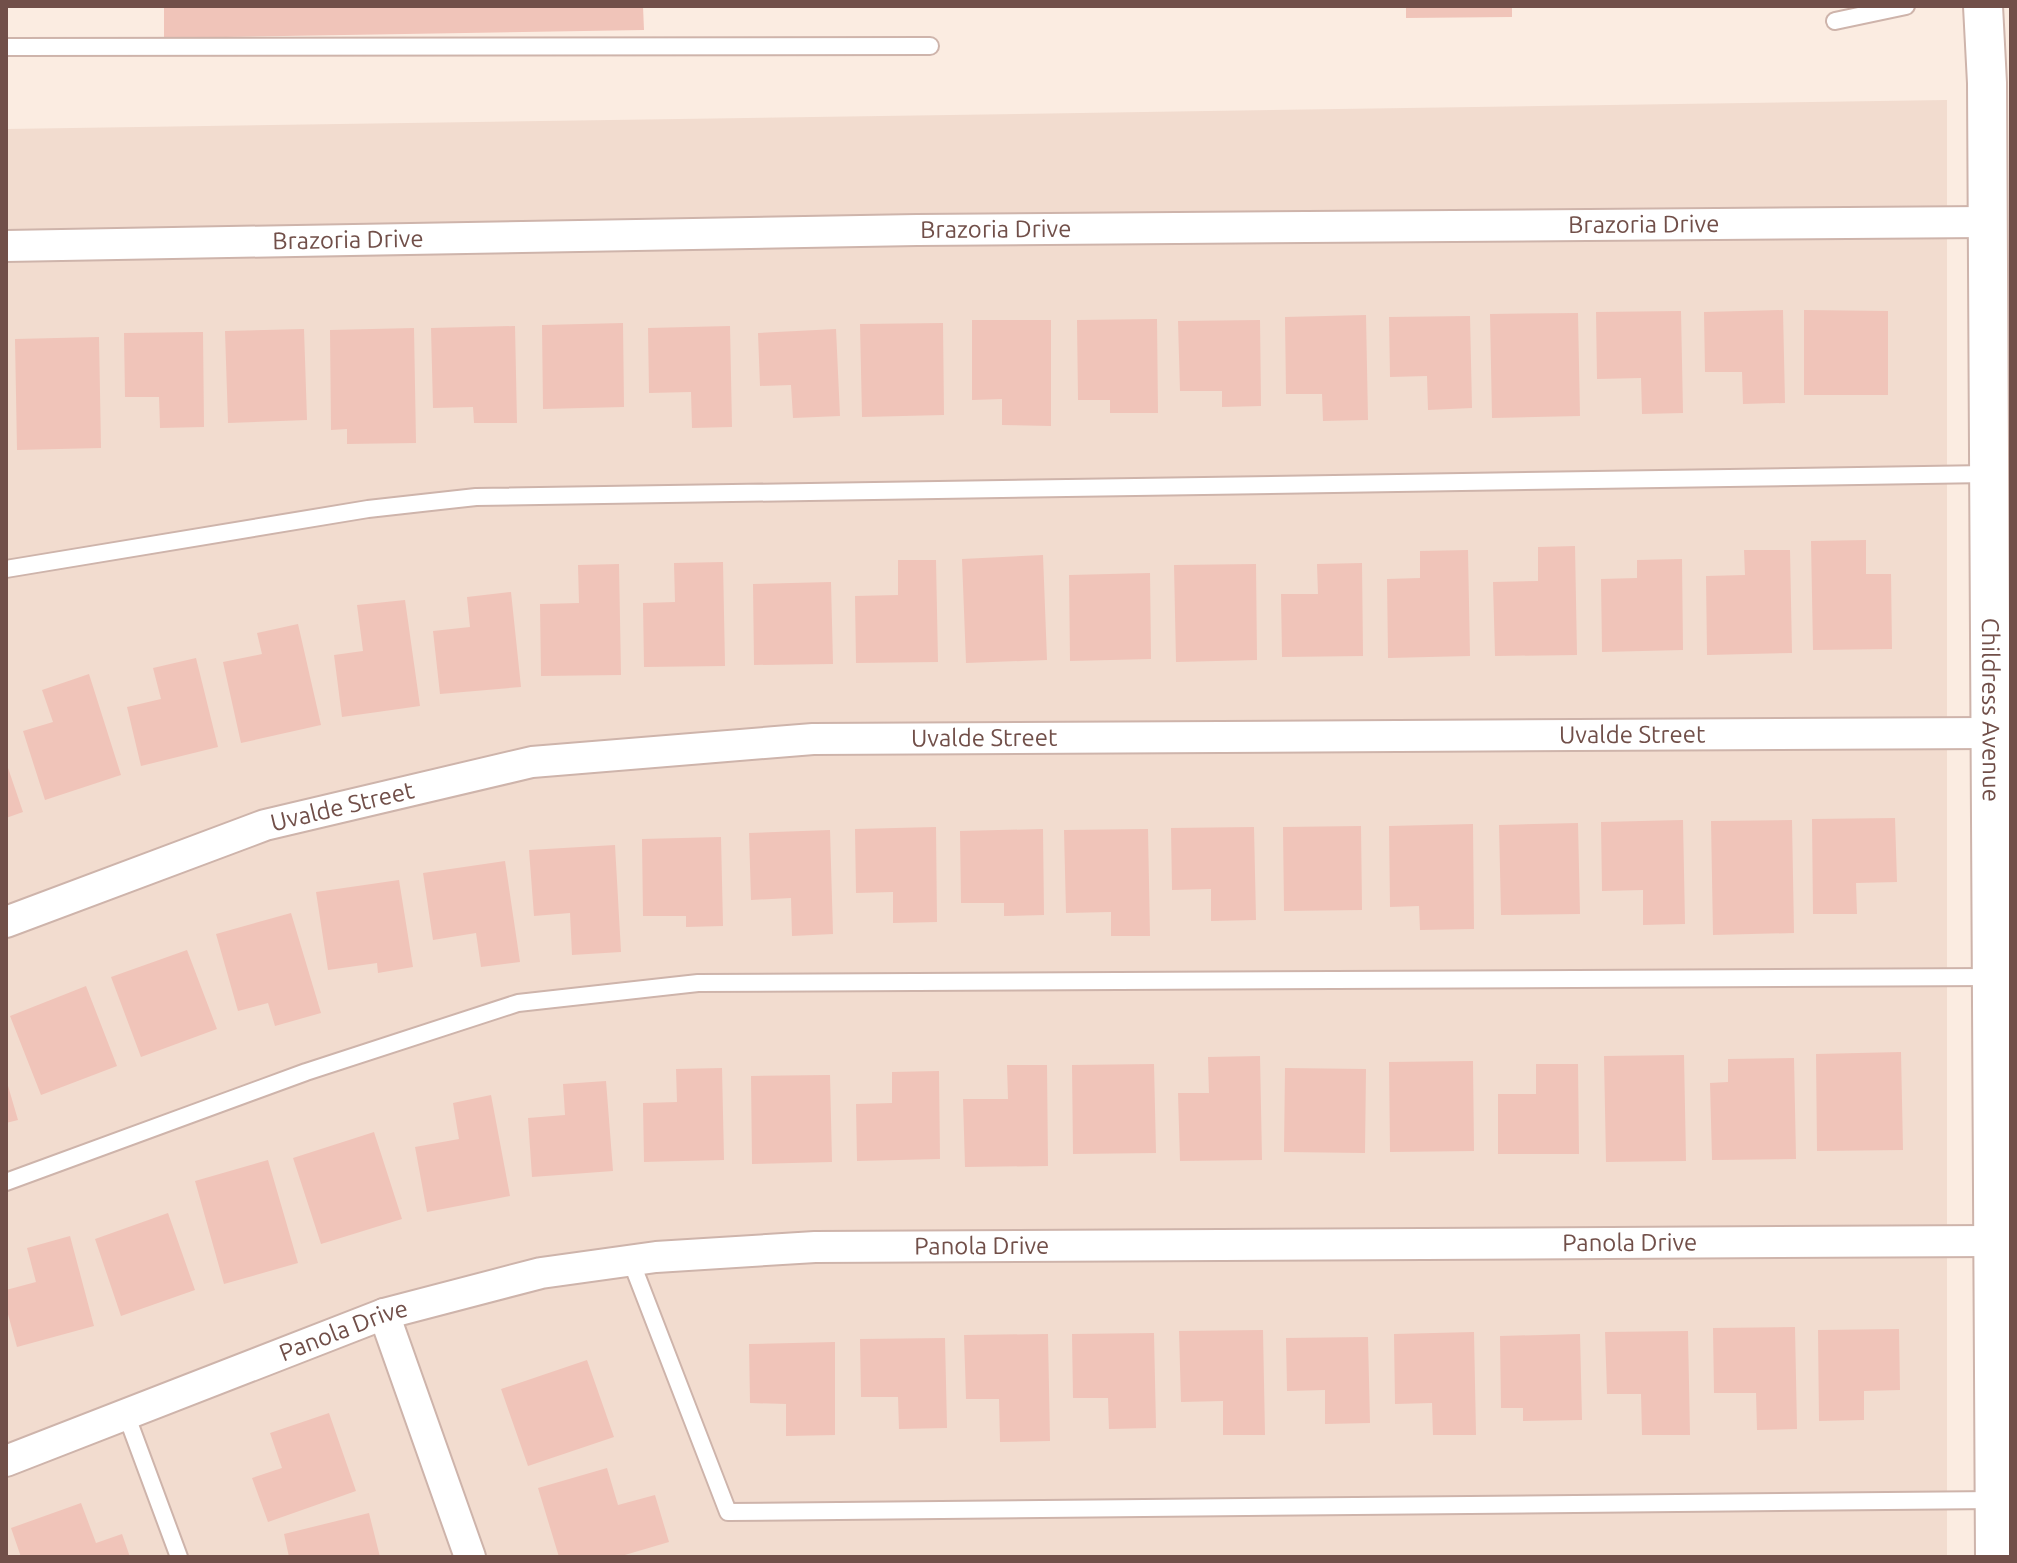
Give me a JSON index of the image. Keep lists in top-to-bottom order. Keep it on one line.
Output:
{"streets":{"street":["Brazoria Drive","Childress Avenue","Uvalde Street","Panola Drive"]},"crossings":[["Brazoria Drive","Childress Avenue"],["Childress Avenue","Uvalde Street"],["Childress Avenue","Panola Drive"]]}
